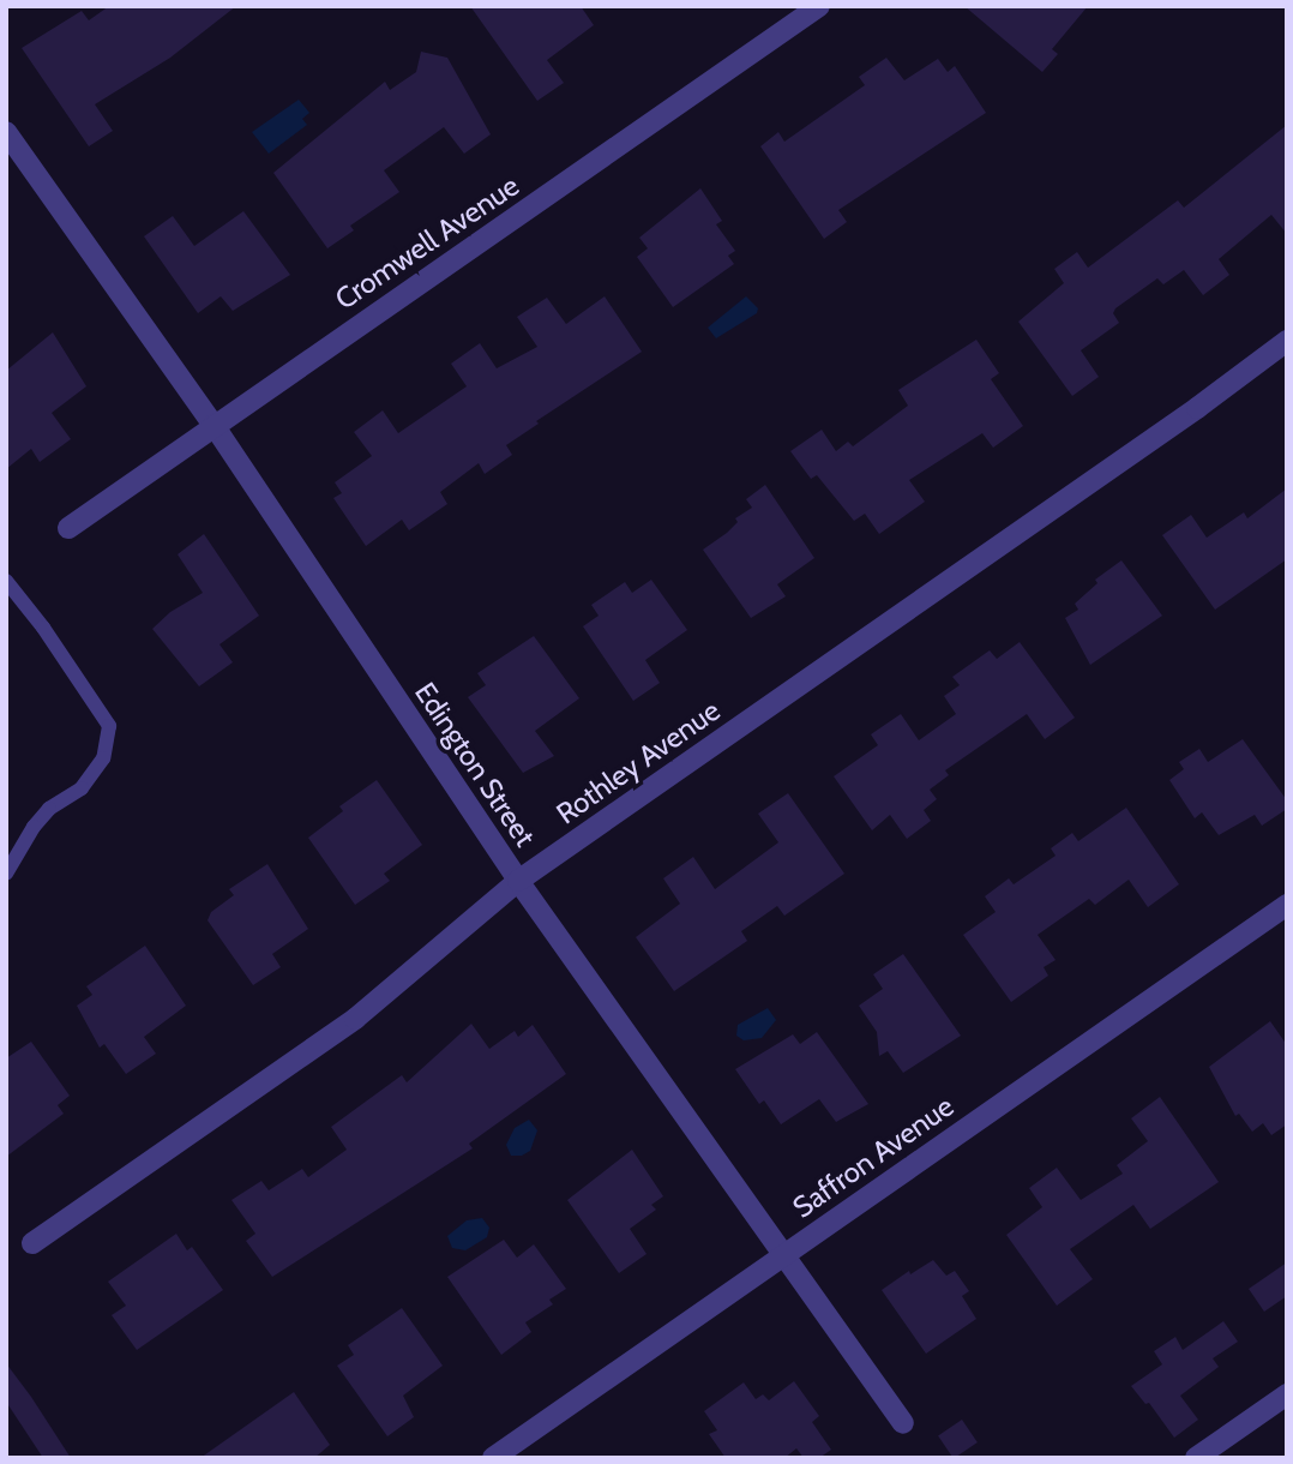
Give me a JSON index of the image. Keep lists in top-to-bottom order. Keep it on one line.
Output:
{"streets":{"street":["Cromwell Avenue","Rothley Avenue","Edington Street","Saffron Avenue"]},"crossings":[["Cromwell Avenue","Edington Street"],["Rothley Avenue","Edington Street"],["Edington Street","Saffron Avenue"]]}
